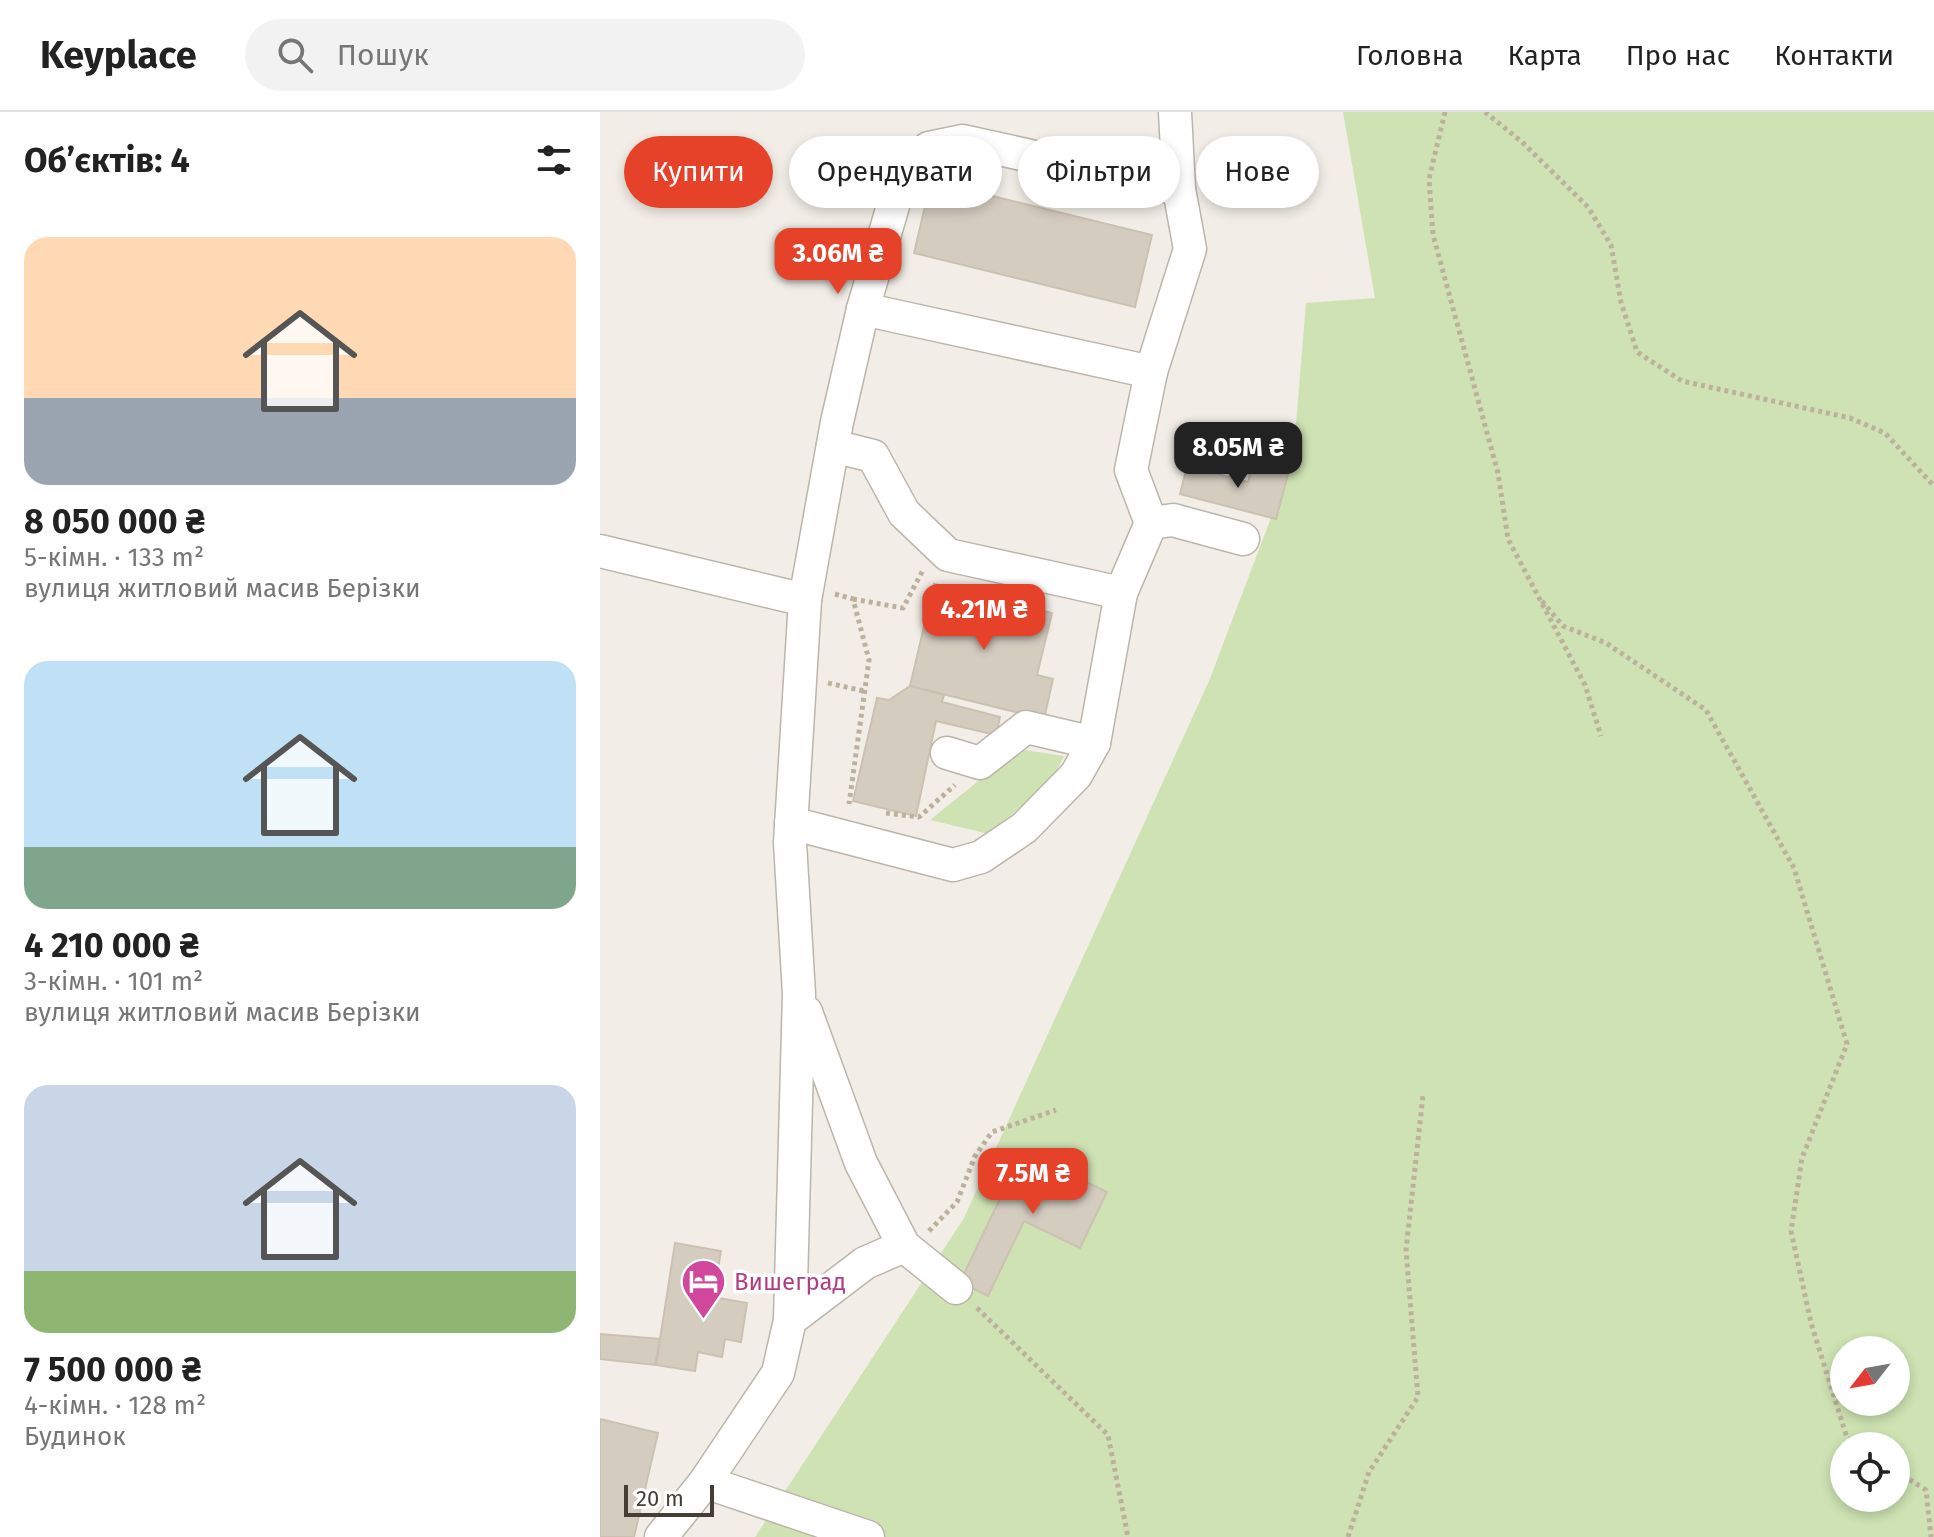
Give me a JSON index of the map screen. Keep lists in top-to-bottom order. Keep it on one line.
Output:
{"places":{"hotel":["Вишеград"]},"scale_bar":"20 m","north":"bottom left","page":{"header":"Keyplace","search":"Пошук","nav":["Головна","Карта","Про нас","Контакти"],"heading":"Об’єктів: 4","chip":["Купити","Орендувати","Фільтри","Нове"],"list":[{"name":"8 050 000 ₴","note":"5-кімн. · 133 m² · вулиця житловий масив Берізки"},{"name":"4 210 000 ₴","note":"3-кімн. · 101 m² · вулиця житловий масив Берізки"},{"name":"7 500 000 ₴","note":"4-кімн. · 128 m² · Будинок"}],"price":["3.06M ₴","8.05M ₴","4.21M ₴","7.5M ₴"],"scale":"20 m"}}
